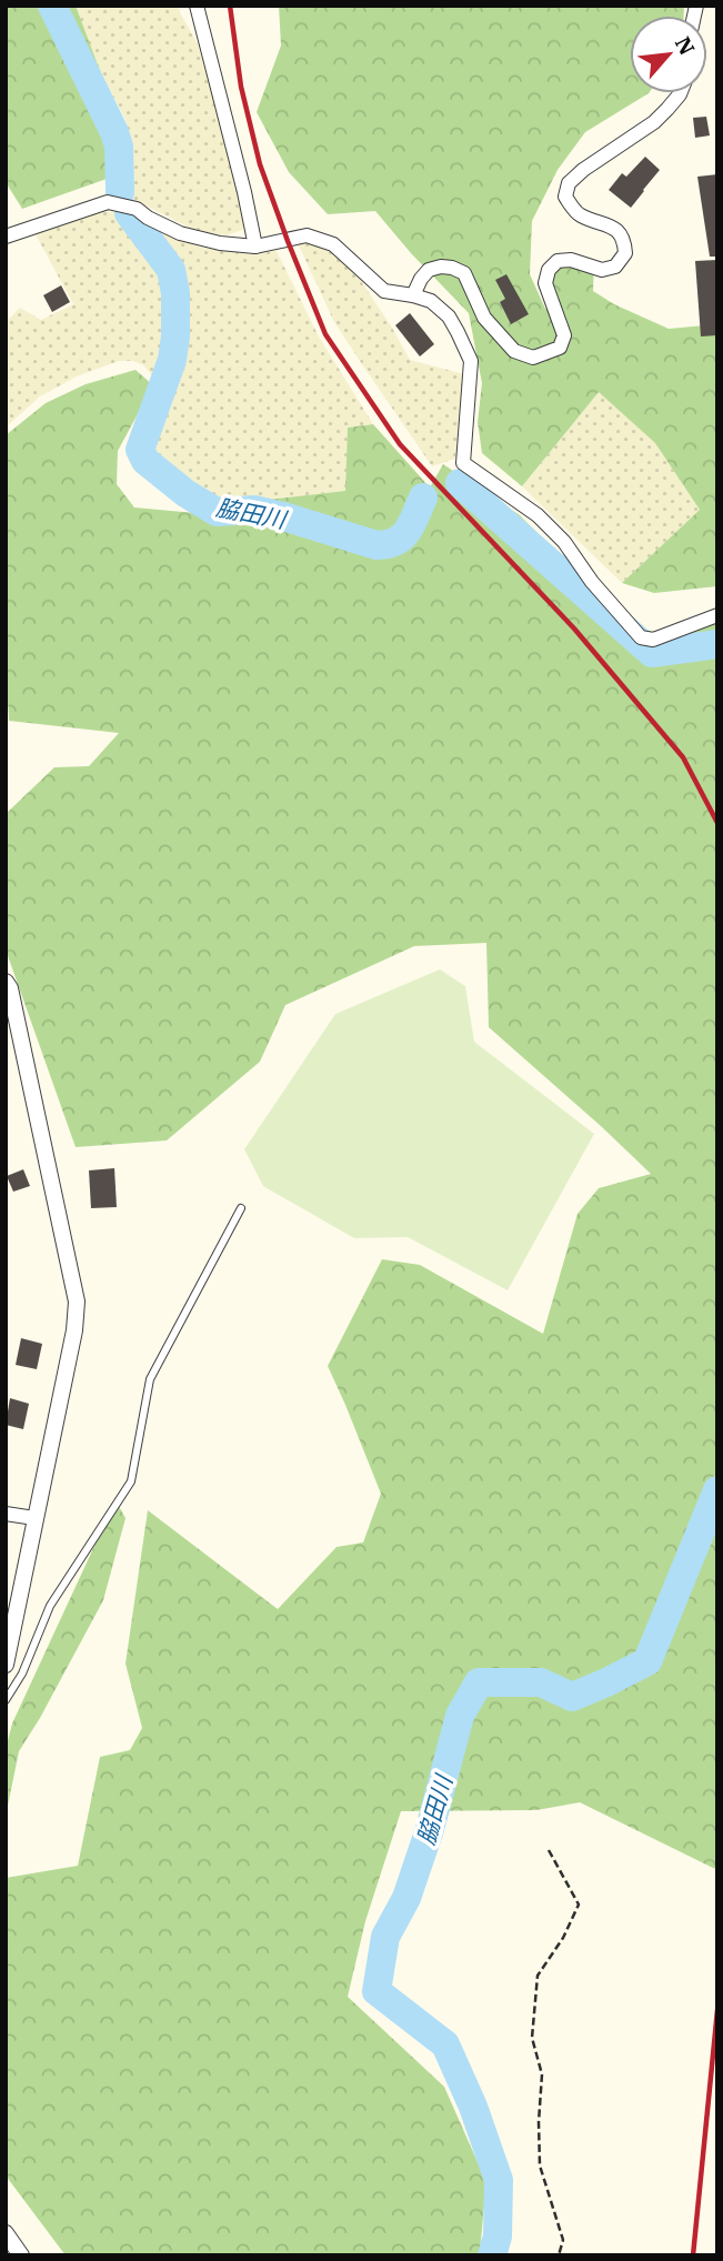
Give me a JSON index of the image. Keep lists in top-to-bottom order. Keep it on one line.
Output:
{"water":["脇田川"],"north":"top right"}
